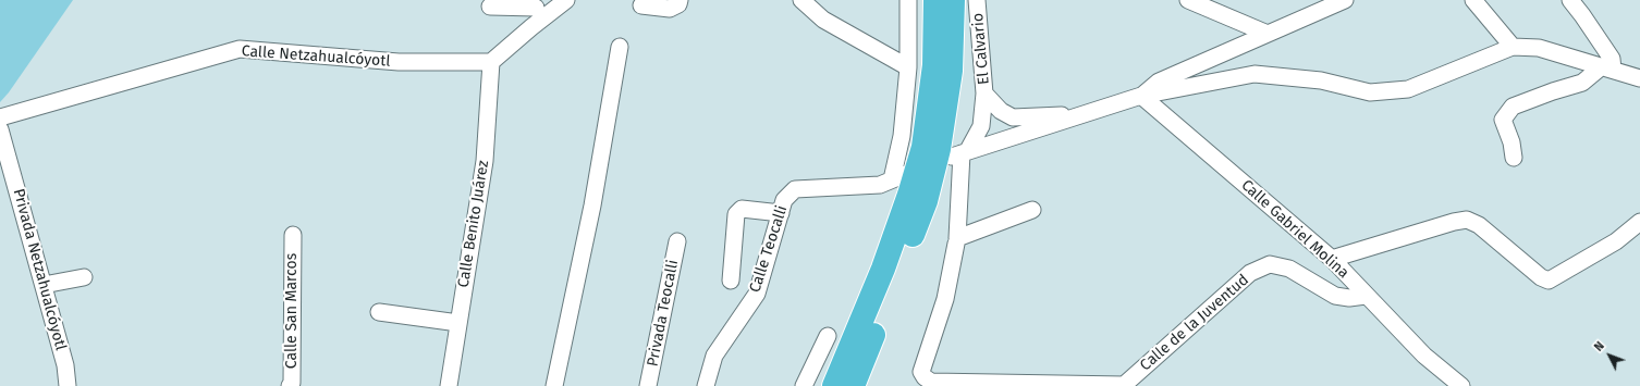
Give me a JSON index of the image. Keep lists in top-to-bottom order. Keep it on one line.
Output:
{"streets":{"street":["El Calvario","Calle Netzahualcóyotl","Calle Benito Juárez","Calle Gabriel Molina","Calle Teocalli","Privada Netzahualcóyotl","Calle San Marcos","Privada Teocalli","Calle de la Juventud"]},"crossings":[["Calle Netzahualcóyotl","Calle Benito Juárez"],["Calle Gabriel Molina","Calle de la Juventud"]],"north":"top left"}
